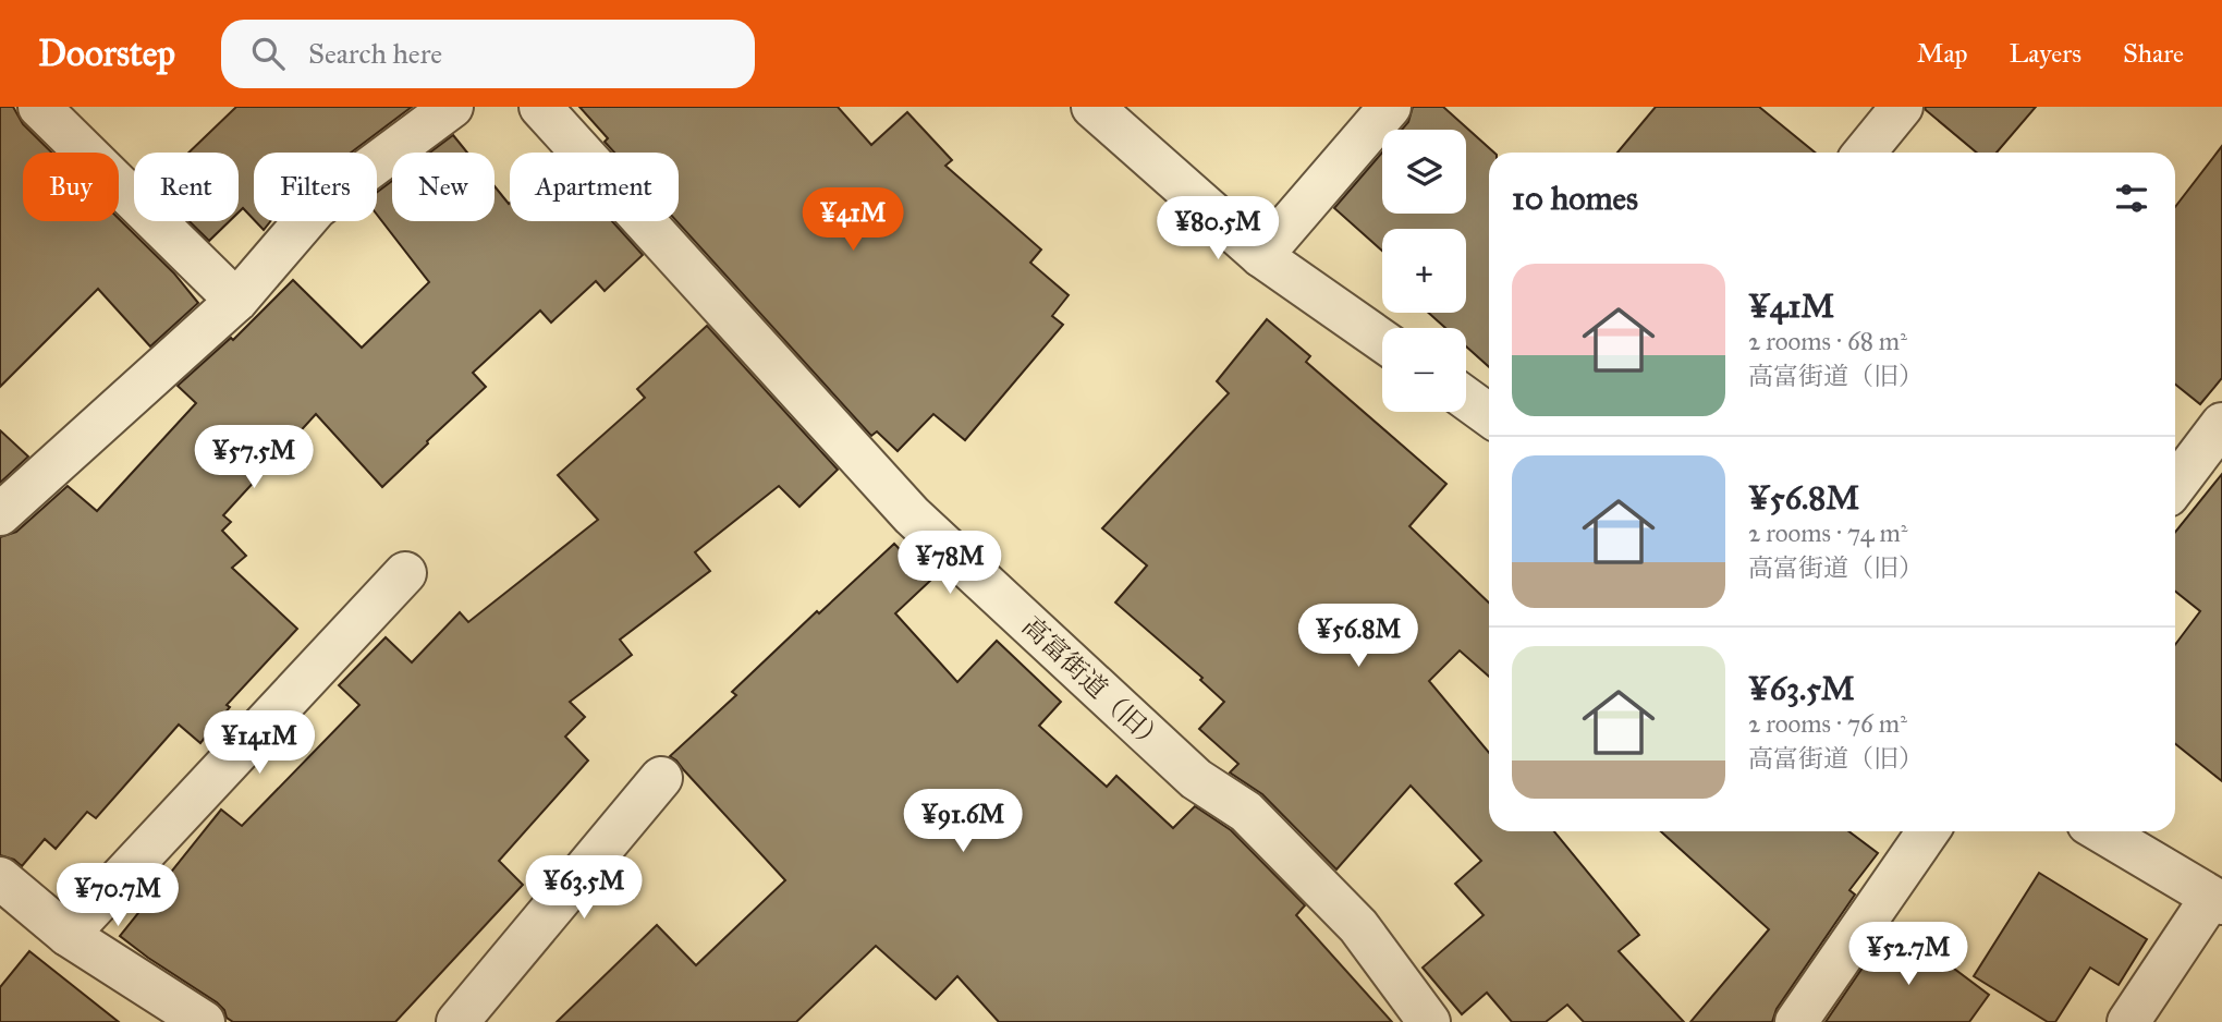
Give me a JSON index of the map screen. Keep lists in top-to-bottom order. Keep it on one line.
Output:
{"streets":{"street":["高富街道（旧）"]},"page":{"header":"Doorstep","search":"Search here","nav":["Map","Layers","Share"],"map_buttons":["+","−"],"chip":["Buy","Rent","Filters","New","Apartment"],"heading":"10 homes","price":["¥41M","¥80.5M","¥57.5M","¥78M","¥56.8M","¥141M","¥91.6M","¥63.5M","¥70.7M","¥52.7M"],"list":[{"name":"¥41M","note":"2 rooms · 68 m² · 高富街道（旧）"},{"name":"¥56.8M","note":"2 rooms · 74 m² · 高富街道（旧）"},{"name":"¥63.5M","note":"2 rooms · 76 m² · 高富街道（旧）"}]}}
